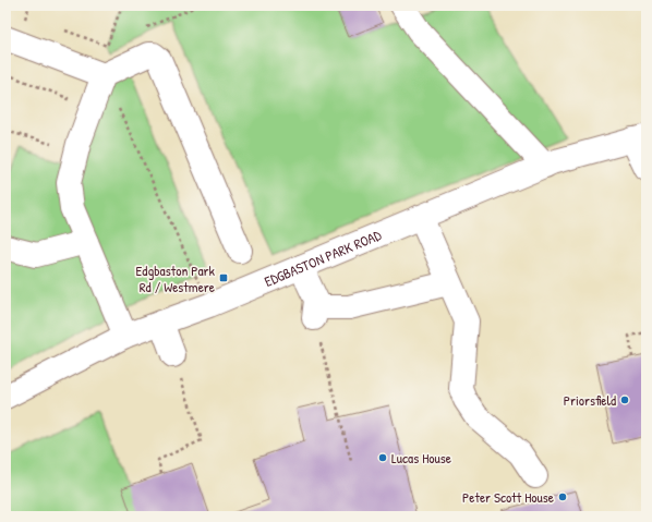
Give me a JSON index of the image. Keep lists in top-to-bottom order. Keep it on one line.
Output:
{"streets":{"street":["EDGBASTON PARK ROAD"]},"places":{"transit":["Edgbaston Park Rd / Westmere"],"other":["Priorsfield","Lucas House","Peter Scott House"]}}
